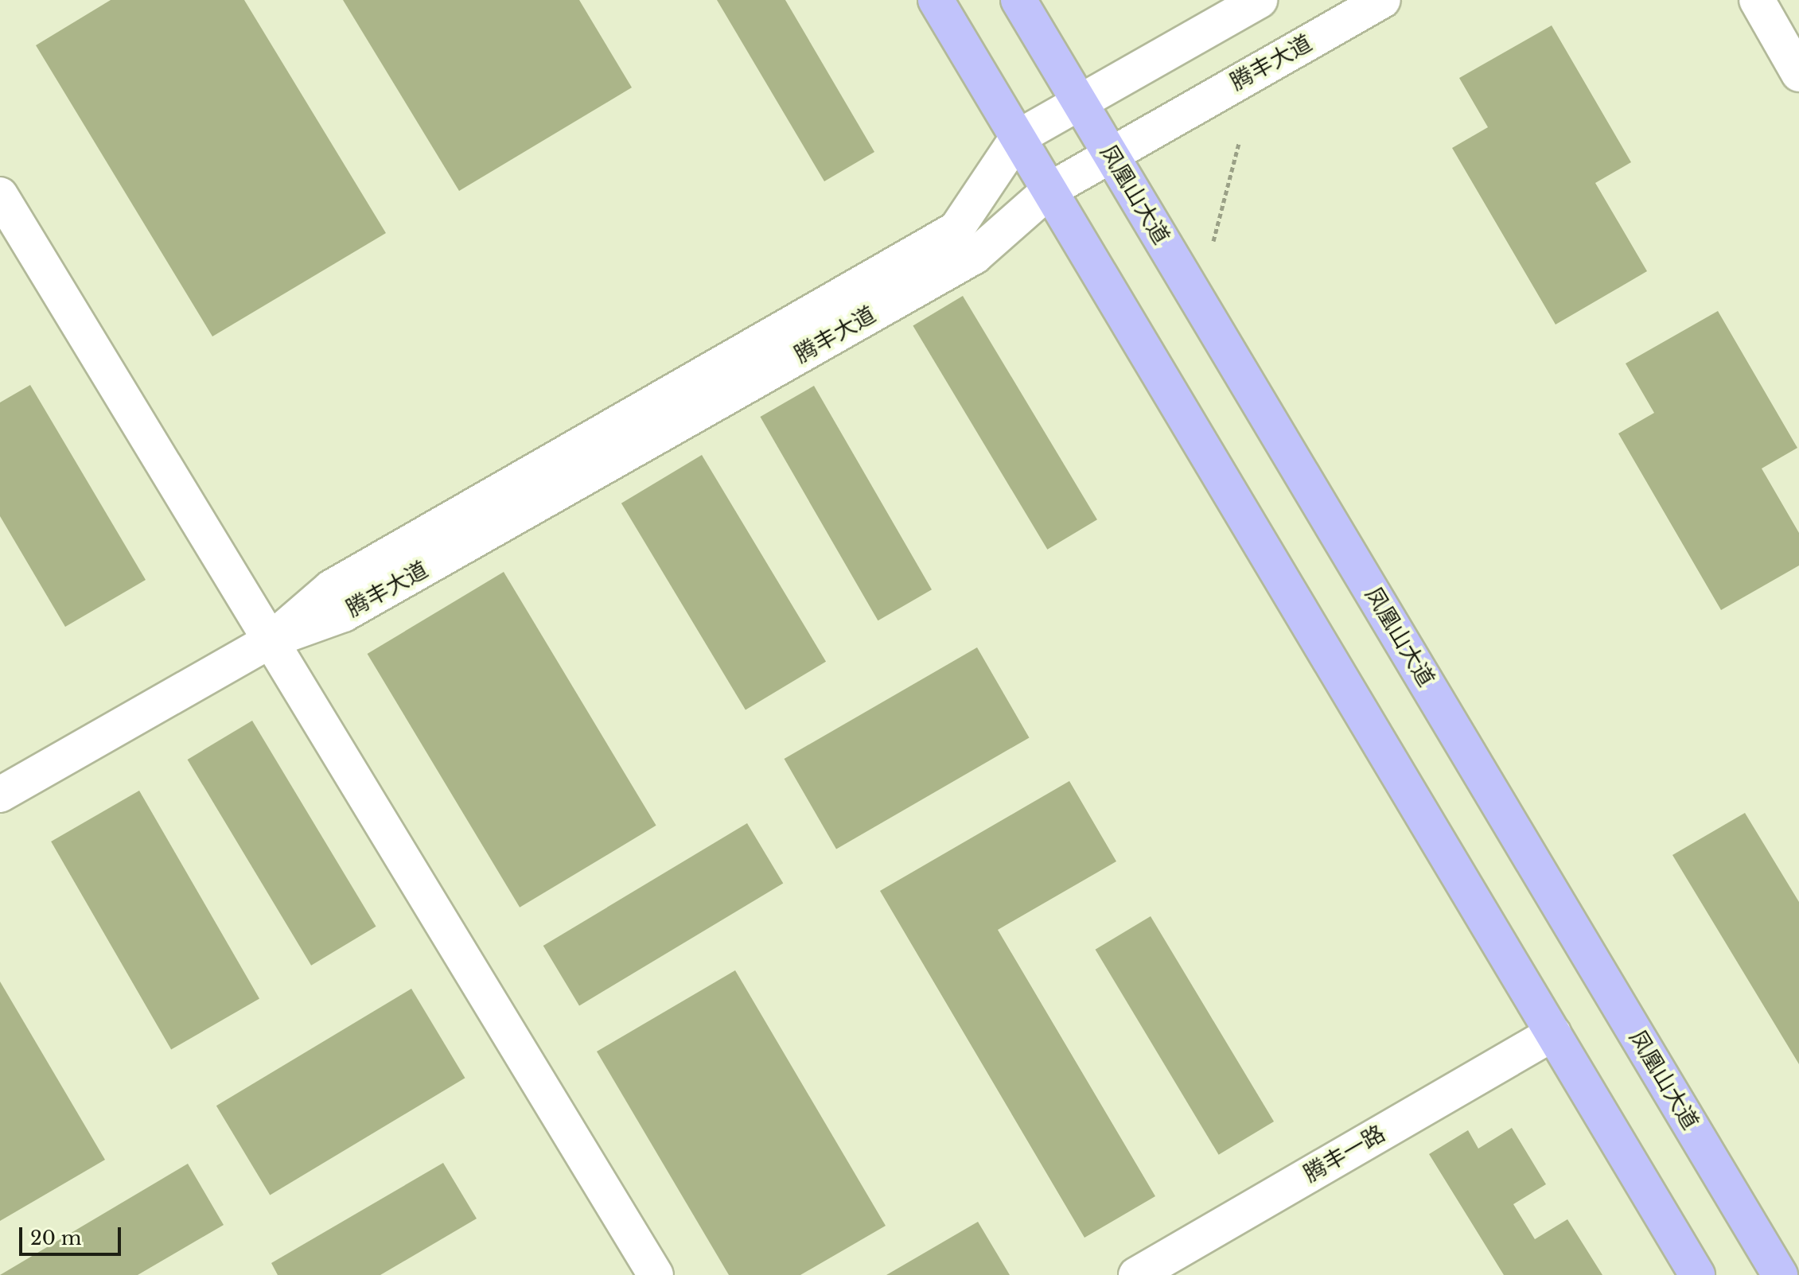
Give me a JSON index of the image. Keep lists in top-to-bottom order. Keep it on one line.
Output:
{"streets":{"main road":["凤凰山大道"],"street":["腾丰大道","腾丰一路"]},"crossings":[["腾丰大道","凤凰山大道"]],"scale_bar":"20 m"}
